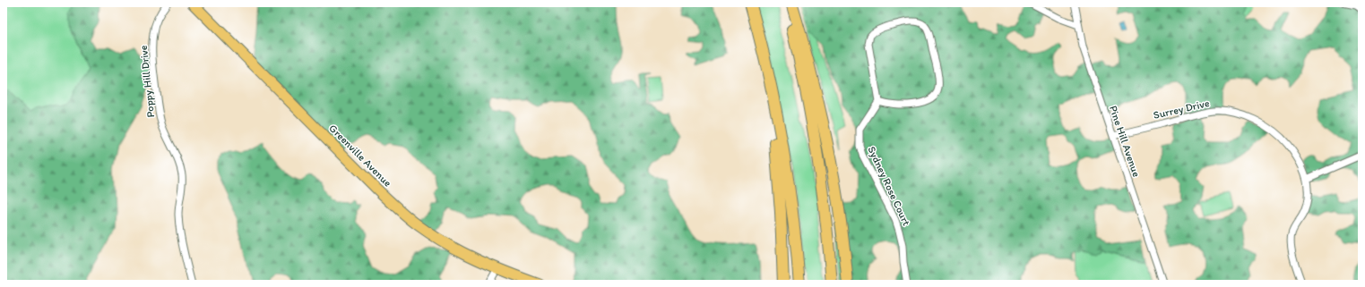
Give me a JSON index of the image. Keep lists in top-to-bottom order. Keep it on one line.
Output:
{"streets":{"main road":["Greenville Avenue"],"street":["Poppy Hill Drive","Surrey Drive","Pine Hill Avenue","Sydney Rose Court"]},"crossings":[["Surrey Drive","Pine Hill Avenue"]]}
